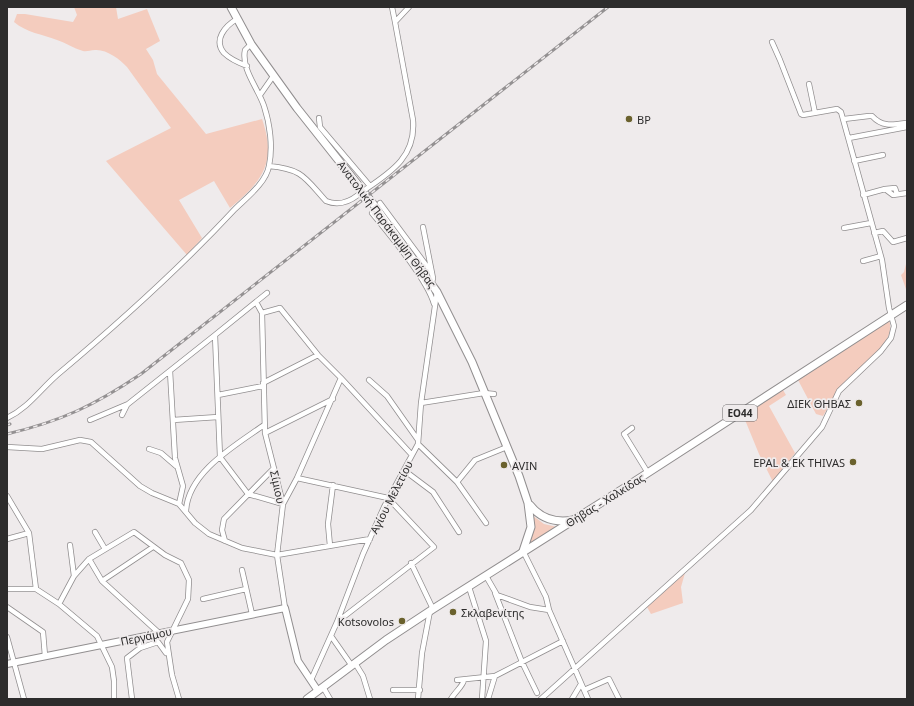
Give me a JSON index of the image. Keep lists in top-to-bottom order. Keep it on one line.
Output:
{"streets":{"main road":["Ανατολική Παράκαμψη Θήβας","ΕΟ44","Θήβας - Χαλκίδας"],"street":["Σίμιου","Αγίου Μελετίου","Περγάμου"]},"crossings":[["Ανατολική Παράκαμψη Θήβας","Αγίου Μελετίου"],["Ανατολική Παράκαμψη Θήβας","Θήβας - Χαλκίδας"],["Σίμιου","Αγίου Μελετίου"],["Σίμιου","Περγάμου"]],"places":["BP","ΔΙΕΚ ΘΗΒΑΣ","EPAL & EK THIVAS","AVIN","Σκλαβενίτης","Kotsovolos"]}
